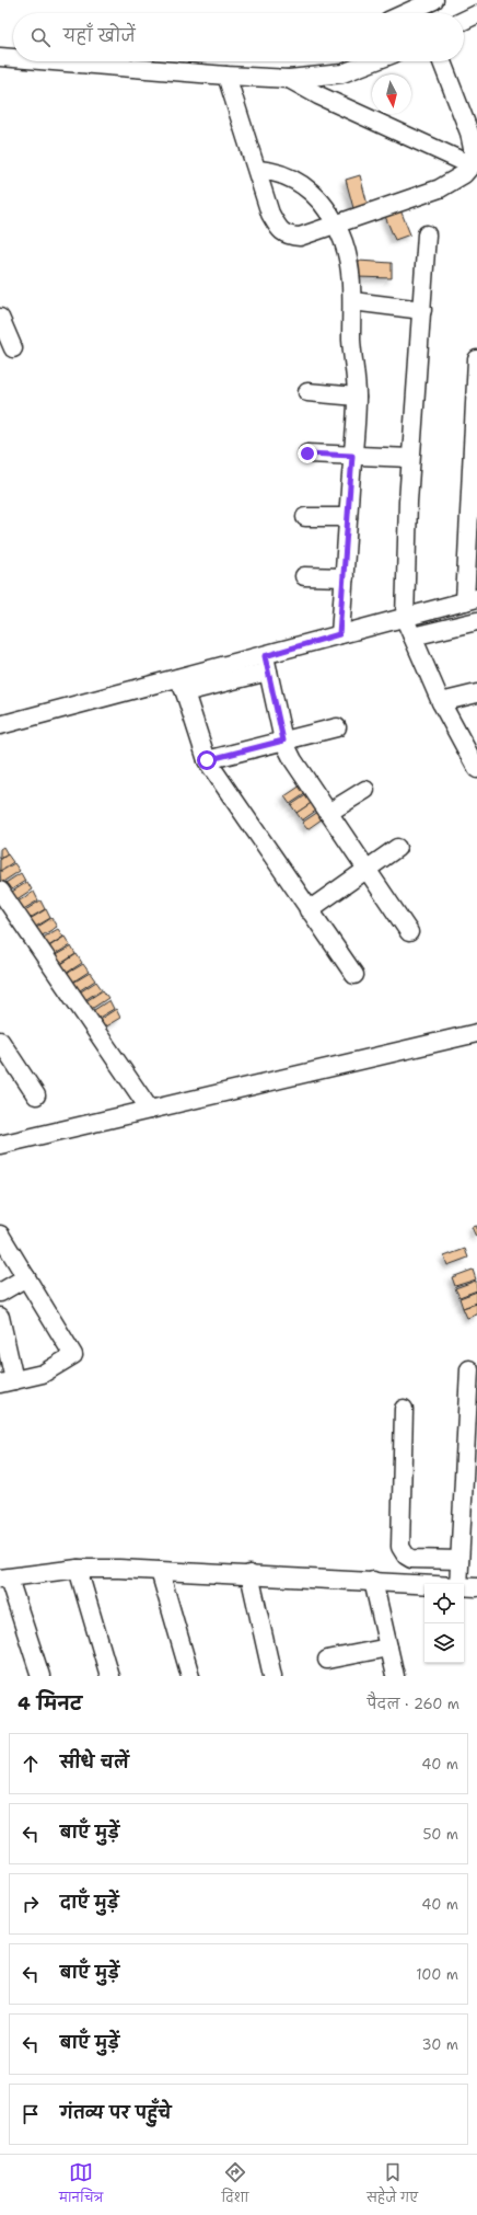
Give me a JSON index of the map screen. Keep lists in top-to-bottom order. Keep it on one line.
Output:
{"north":"bottom","page":{"search":"यहाँ खोजें","heading":["4 मिनट","पैदल · 260 m"],"list":[["सीधे चलें","40 m"],["बाएँ मुड़ें","50 m"],["दाएँ मुड़ें","40 m"],["बाएँ मुड़ें","100 m"],["बाएँ मुड़ें","30 m"],"गंतव्य पर पहुँचे"],"nav":["मानचित्र","दिशा","सहेजे गए"]}}
